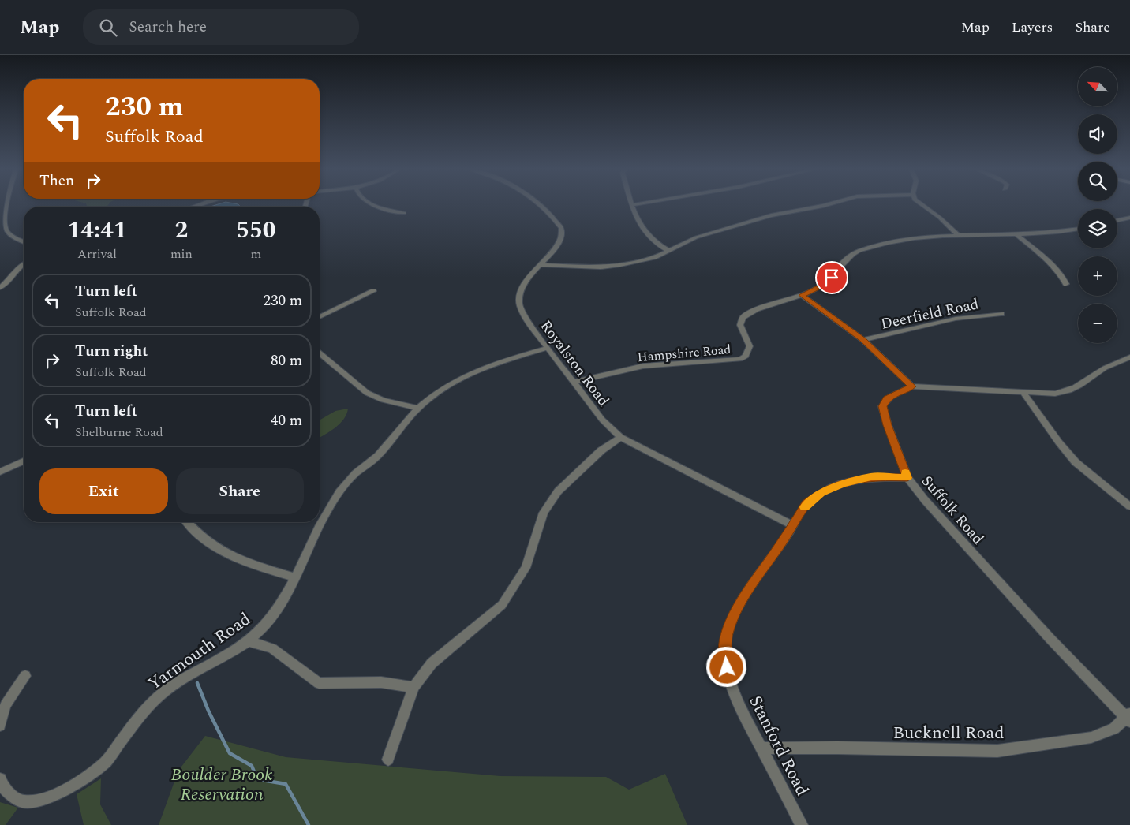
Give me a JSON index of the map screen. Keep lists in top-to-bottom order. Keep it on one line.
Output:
{"streets":{"street":["Deerfield Road","Hampshire Road","Royalston Road","Suffolk Road","Yarmouth Road","Bucknell Road","Stanford Road"]},"crossings":[["Hampshire Road","Royalston Road"],["Royalston Road","Yarmouth Road"],["Royalston Road","Stanford Road"],["Suffolk Road","Bucknell Road"],["Suffolk Road","Stanford Road"],["Bucknell Road","Stanford Road"]],"parks":["Boulder Brook Reservation"],"north":"top left","page":{"header":"Map","search":"Search here","nav":["Map","Layers","Share"],"map_buttons":["+","−"],"turn":["230 m","Suffolk Road"],"then":"Then","eta":["14:41","Arrival","2","min","550","m"],"list":[{"name":"Turn left","note":"Suffolk Road","value":"230 m"},{"name":"Turn right","note":"Suffolk Road","value":"80 m"},{"name":"Turn left","note":"Shelburne Road","value":"40 m"}],"buttons":["Exit","Share"]}}
